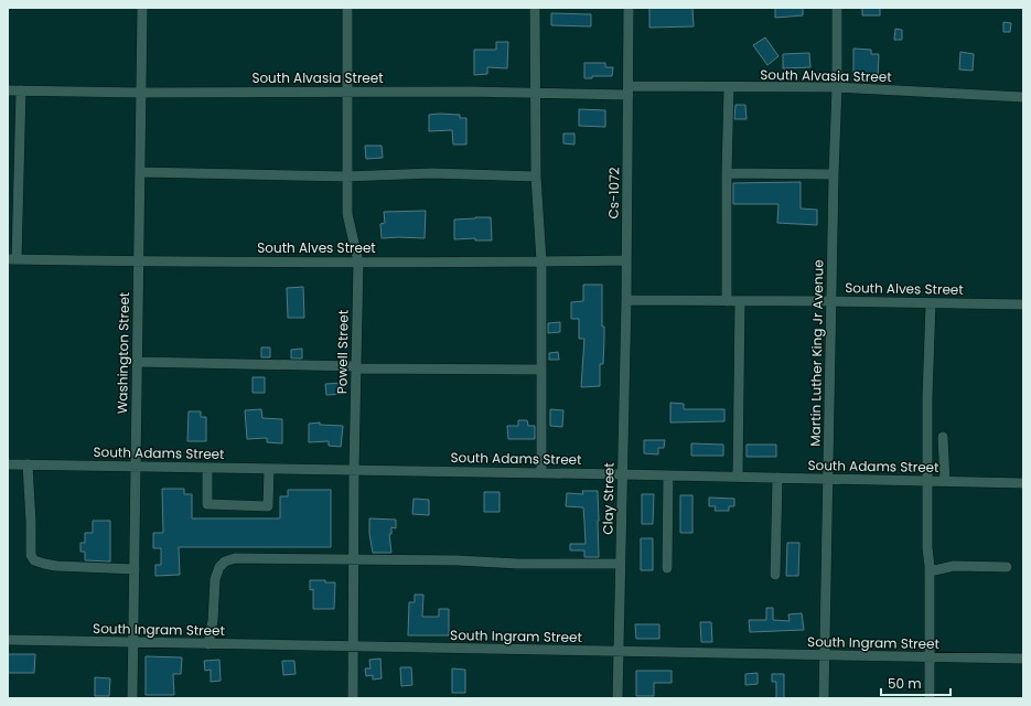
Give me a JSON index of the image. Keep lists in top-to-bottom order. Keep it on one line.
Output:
{"streets":{"street":["South Alvasia Street","Cs-1072","South Alves Street","Powell Street","Washington Street","Martin Luther King Jr Avenue","South Adams Street","Clay Street","South Ingram Street"]},"crossings":[["South Alvasia Street","Cs-1072"],["South Alvasia Street","Powell Street"],["South Alvasia Street","Washington Street"],["South Alvasia Street","Martin Luther King Jr Avenue"],["Cs-1072","South Alves Street"],["Cs-1072","Clay Street"],["South Alves Street","Powell Street"],["South Alves Street","Washington Street"],["South Alves Street","Martin Luther King Jr Avenue"],["South Alves Street","Clay Street"],["Powell Street","South Adams Street"],["Powell Street","South Ingram Street"],["Washington Street","South Adams Street"],["Washington Street","South Ingram Street"],["Martin Luther King Jr Avenue","South Adams Street"],["Martin Luther King Jr Avenue","South Ingram Street"],["South Adams Street","Clay Street"],["Clay Street","South Ingram Street"]],"scale_bar":"50 m"}
